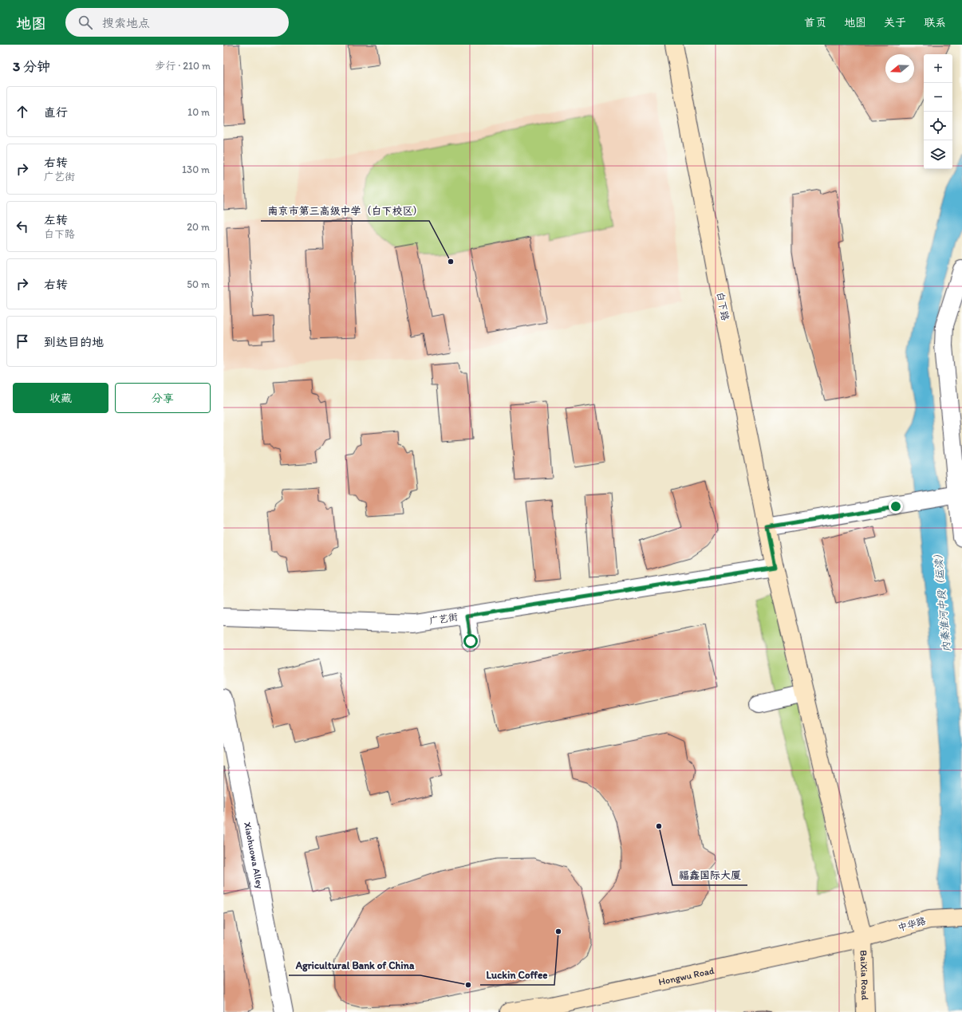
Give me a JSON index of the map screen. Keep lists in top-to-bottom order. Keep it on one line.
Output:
{"streets":{"main road":["白下路","中华路","BaiXia Road","Hongwu Road"],"street":["广艺街","Xiaohuowa Alley"]},"crossings":[["白下路","广艺街"],["白下路","BaiXia Road"],["中华路","BaiXia Road"],["中华路","Hongwu Road"],["BaiXia Road","Hongwu Road"]],"water":["内秦淮河中段（运渎）"],"places":["南京市第三高级中学（白下校区）","福鑫国际大厦","Luckin Coffee","Agricultural Bank of China"],"north":"left","page":{"header":"地图","search":"搜索地点","nav":["首页","地图","关于","联系"],"heading":["3 分钟","步行 · 210 m"],"map_buttons":["+","−"],"list":[["直行","10 m"],["右转","广艺街","130 m"],["左转","白下路","20 m"],["右转","50 m"],"到达目的地"],"buttons":["收藏","分享"]}}
